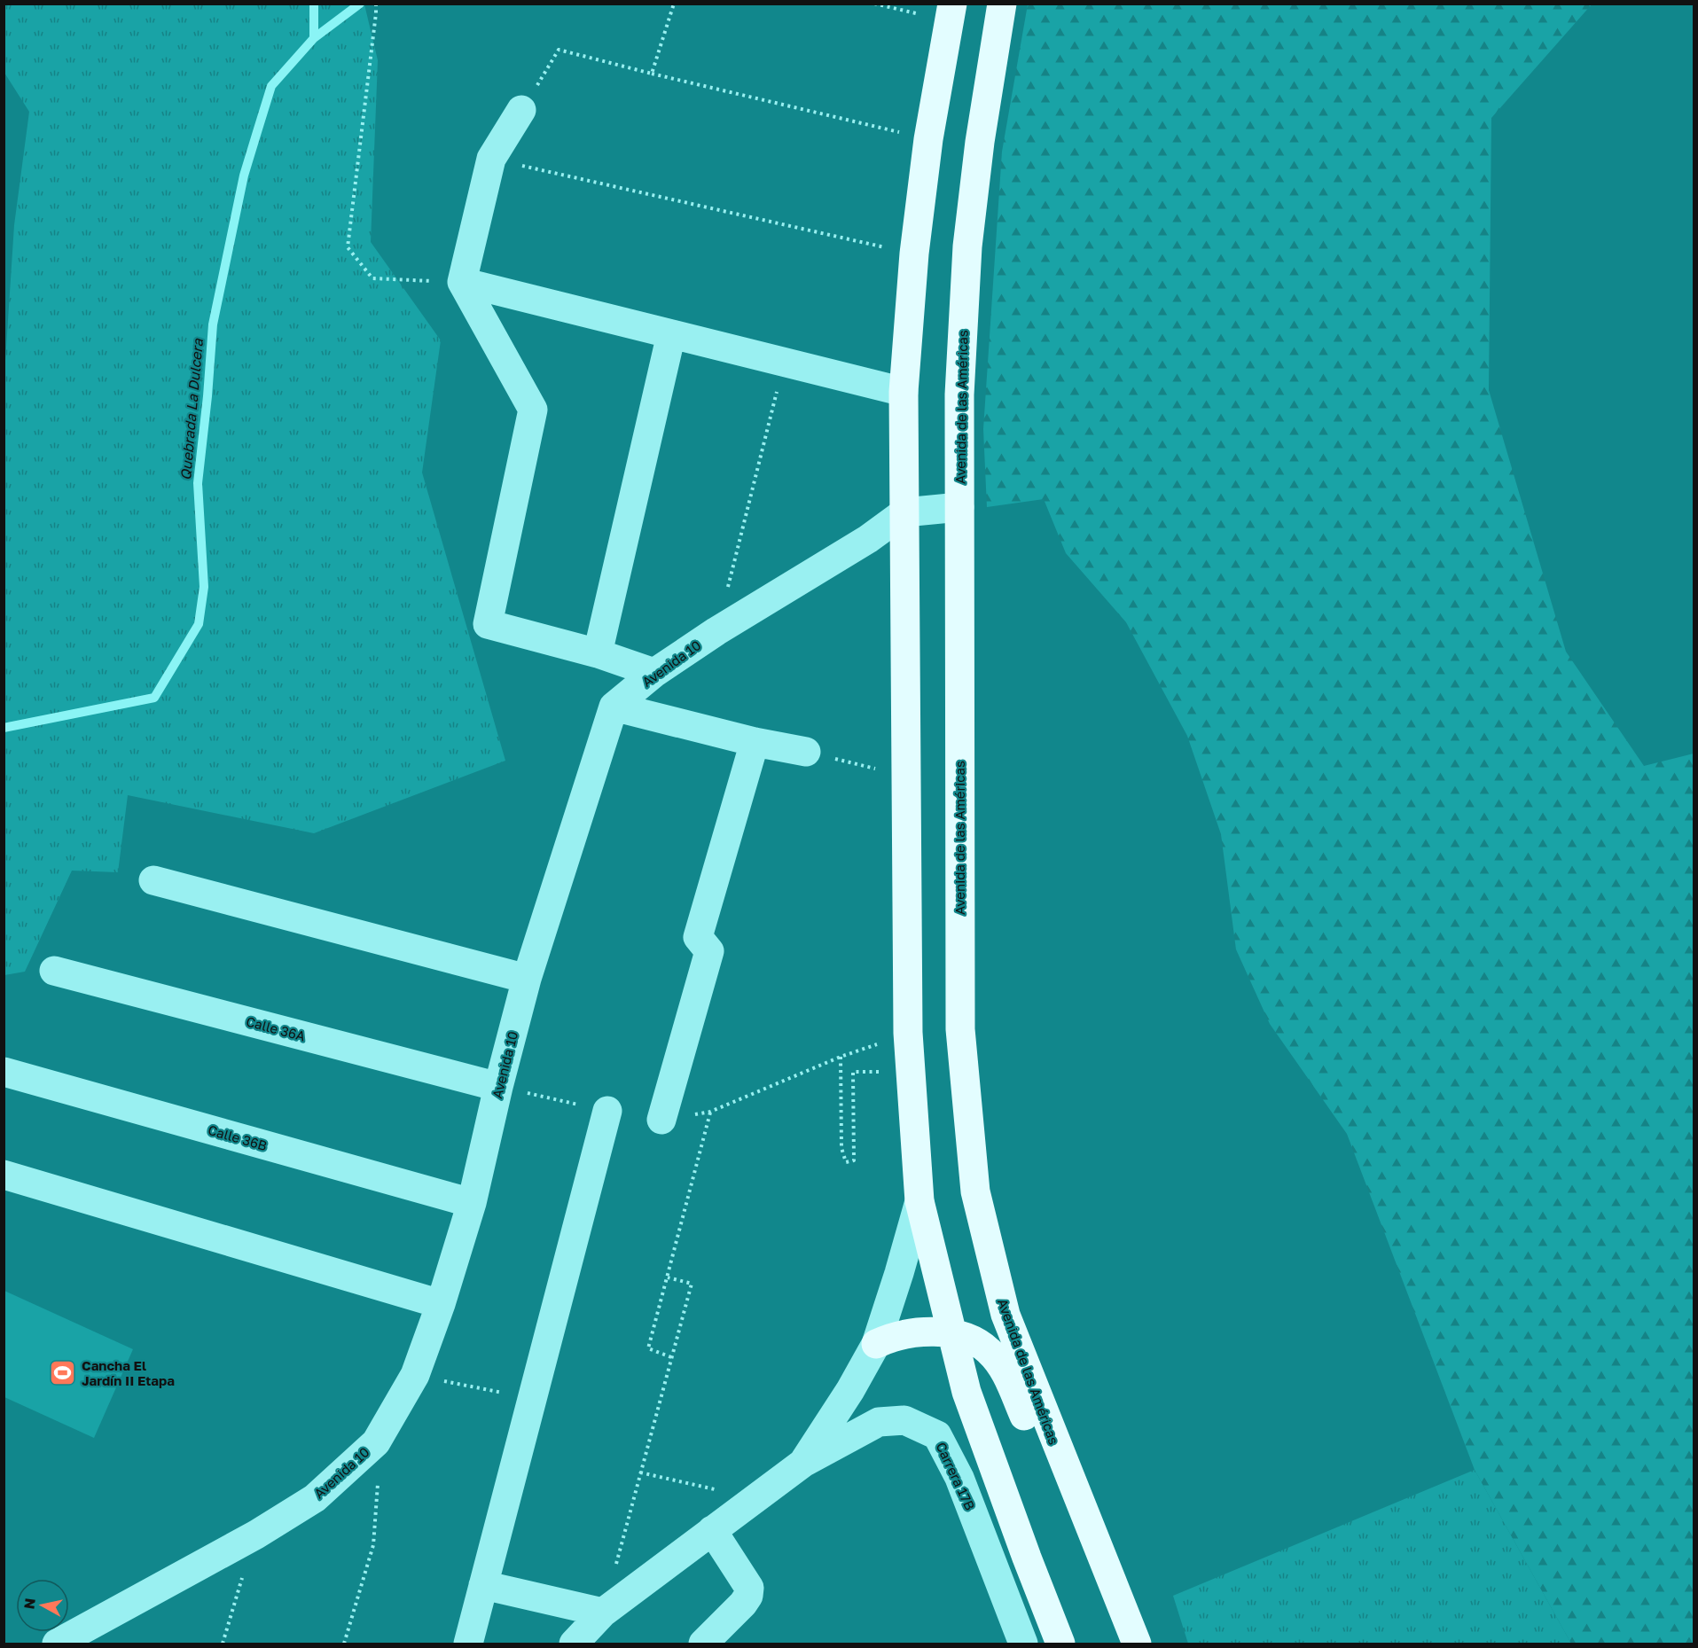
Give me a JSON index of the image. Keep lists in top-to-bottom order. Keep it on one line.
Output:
{"streets":{"main road":["Avenida de las Américas"],"street":["Avenida 10","Calle 36A","Calle 36B","Carrera 17B"]},"crossings":[["Avenida 10","Calle 36A"],["Avenida 10","Calle 36B"]],"water":["Quebrada La Dulcera"],"places":{"sports":["Cancha El Jardín II Etapa"]},"north":"left"}
